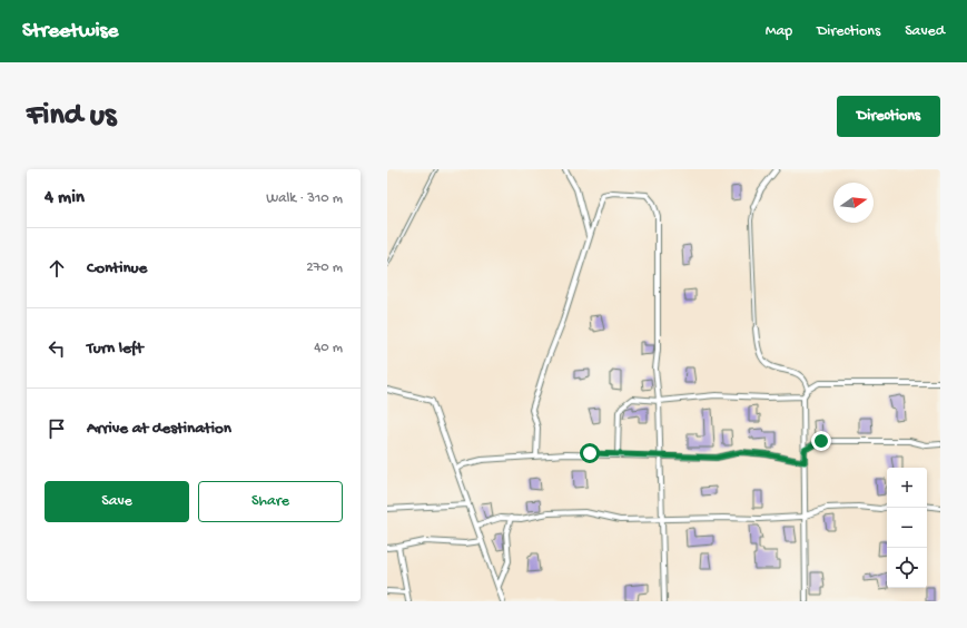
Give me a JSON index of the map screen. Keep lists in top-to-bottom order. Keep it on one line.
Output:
{"north":"right","page":{"header":"Streetwise","nav":["Map","Directions","Saved"],"buttons":["Directions",["Save","Share"]],"title":"Find us","heading":["4 min","Walk · 310 m"],"list":[["Continue","270 m"],["Turn left","40 m"],"Arrive at destination"],"map_buttons":["+","−"]}}
